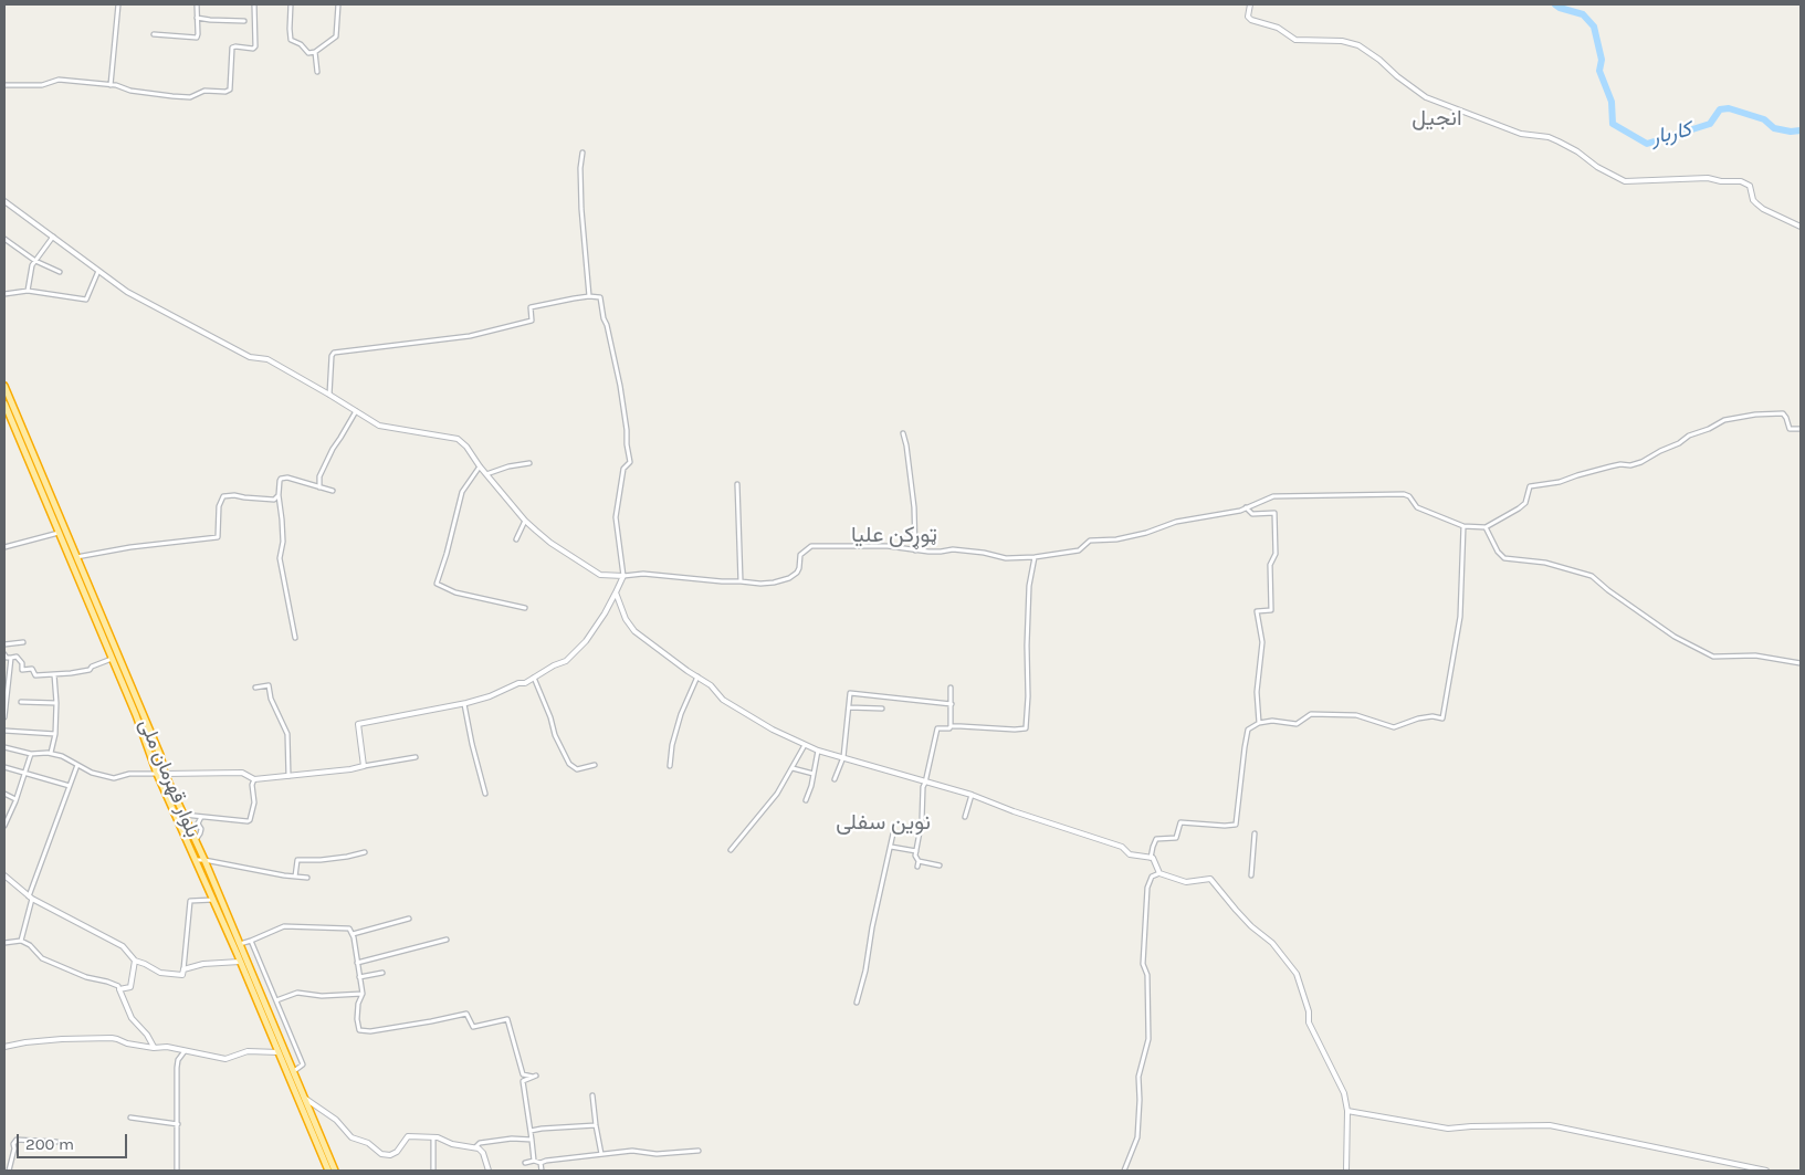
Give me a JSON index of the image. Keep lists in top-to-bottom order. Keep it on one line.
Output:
{"streets":{"highway":["بلوار قهرمان ملی"]},"districts":["انجيل","ټوړکن علیا","نوین سفلى"],"water":["کاربار"],"scale_bar":"200 m"}
